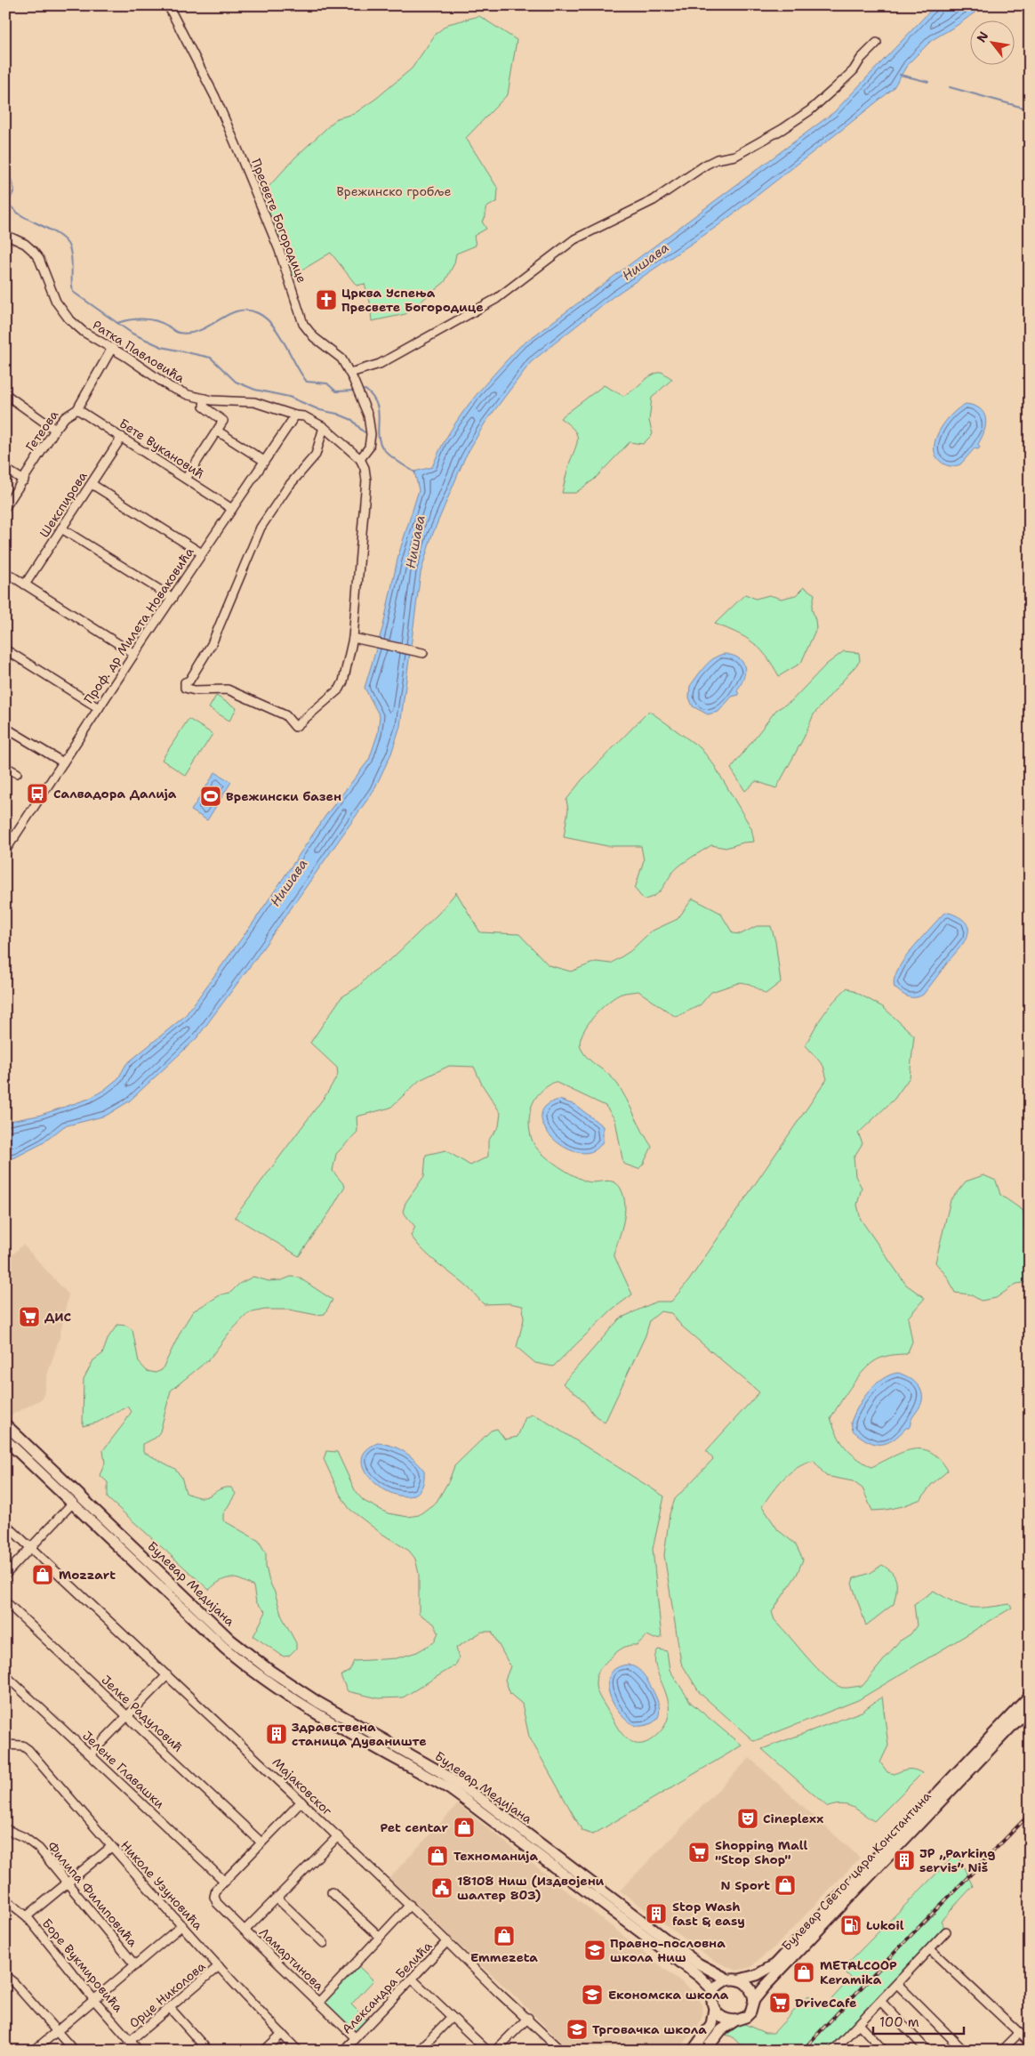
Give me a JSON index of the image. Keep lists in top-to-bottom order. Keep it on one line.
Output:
{"streets":{"main road":["Булевар Медијана","Булевар Светог цара Константина"],"street":["Пресвете Богородице","Ратка Павловића","Гетеова","Бете Вукановић","Шекспирова","Проф. др Милета Новаковића","Јелке Радуловић","Јелене Главашки","Мајаковског","Николе Узуновића","Филипа Филиповића","Ламартинова","Боре Вукмировића","Александра Белића","Орце Николова"]},"crossings":[["Пресвете Богородице","Ратка Павловића"],["Ратка Павловића","Гетеова"],["Ратка Павловића","Проф. др Милета Новаковића"],["Гетеова","Бете Вукановић"],["Бете Вукановић","Шекспирова"],["Бете Вукановић","Проф. др Милета Новаковића"],["Булевар Медијана","Булевар Светог цара Константина"],["Јелене Главашки","Ламартинова"],["Мајаковског","Александра Белића"],["Николе Узуновића","Орце Николова"],["Ламартинова","Александра Белића"],["Боре Вукмировића","Орце Николова"]],"water":["Нишава"],"parks":["Врежинско гробље"],"places":{"church":["Црква Успења Пресвете Богородице"],"bus stop":["Салвадора Далија"],"sports":["Врежински базен"],"supermarket":["ДИС","Shopping Mall \"Stop Shop\"","DriveCafe"],"shop":["Mozzart","Pet centar","Техноманија","N Sport","Emmezeta","METALCOOP Keramika"],"building":["Здравствена станица Дуваниште","JP „Parking servis” Niš","Stop Wash fast & easy"],"theatre":["Cineplexx"],"public building":["18108 Ниш (Издвојени шалтер 803)"],"fuel station":["Lukoil"],"school or university":["Правно-пословна школа Ниш","Економска школа","Трговачка школа"]},"scale_bar":"100 m","north":"top left"}
